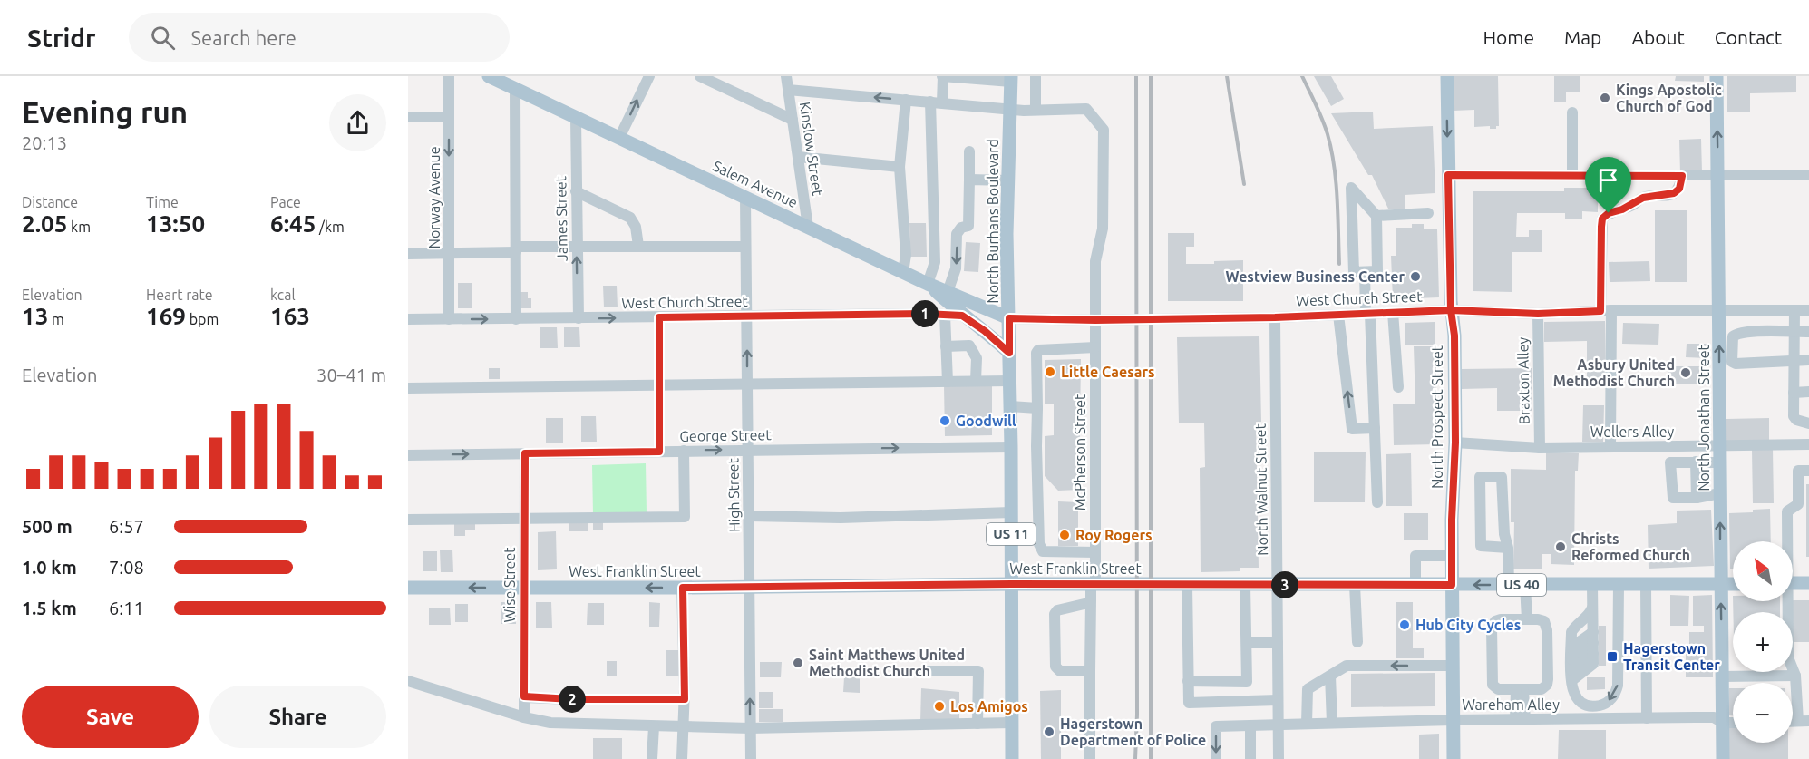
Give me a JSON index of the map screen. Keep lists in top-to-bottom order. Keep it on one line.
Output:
{"streets":{"main road":["Salem Avenue","North Burhans Boulevard","North Prospect Street","North Jonathan Street","US 11","West Franklin Street","US 40"],"street":["Kinslow Street","Norway Avenue","James Street","West Church Street","Braxton Alley","Wellers Alley","George Street","McPherson Street","North Walnut Street","High Street","Wise Street","Wareham Alley"]},"crossings":[["Kinslow Street","Salem Avenue"],["Salem Avenue","James Street"],["Salem Avenue","North Burhans Boulevard"],["Salem Avenue","West Church Street"],["Salem Avenue","High Street"],["Norway Avenue","West Church Street"],["James Street","West Church Street"],["North Burhans Boulevard","West Church Street"],["North Burhans Boulevard","George Street"],["North Burhans Boulevard","West Franklin Street"],["West Church Street","Braxton Alley"],["West Church Street","North Prospect Street"],["West Church Street","North Jonathan Street"],["West Church Street","McPherson Street"],["West Church Street","North Walnut Street"],["West Church Street","High Street"],["Braxton Alley","Wellers Alley"],["North Prospect Street","Wellers Alley"],["North Prospect Street","West Franklin Street"],["North Prospect Street","Wareham Alley"],["North Jonathan Street","Wellers Alley"],["North Jonathan Street","West Franklin Street"],["North Jonathan Street","Wareham Alley"],["George Street","High Street"],["George Street","Wise Street"],["McPherson Street","West Franklin Street"],["North Walnut Street","West Franklin Street"],["North Walnut Street","Wareham Alley"],["High Street","West Franklin Street"],["West Franklin Street","Wise Street"]],"one_way":["North Jonathan Street"],"places":{"other":["Kings Apostolic Church of God","Westview Business Center","Little Caesars","Asbury United Methodist Church","Goodwill","Roy Rogers","Christs Reformed Church","Hub City Cycles","Saint Matthews United Methodist Church","Los Amigos","Hagerstown Department of Police"],"transit":["Hagerstown Transit Center"]},"north":"top left","page":{"header":"Stridr","search":"Search here","nav":["Home","Map","About","Contact"],"heading":["Evening run","20:13"],"stats":[["Distance","2.05 km"],["Time","13:50"],["Pace","6:45 /km"],["Elevation","13 m"],["Heart rate","169 bpm"],["kcal","163"]],"pins":["1","3","2"],"chart":["Elevation","30–41 m"],"list":[{"name":"500 m","note":"6:57"},{"name":"1.0 km","note":"7:08"},{"name":"1.5 km","note":"6:11"}],"map_buttons":["+","−"],"buttons":["Save","Share"]}}
